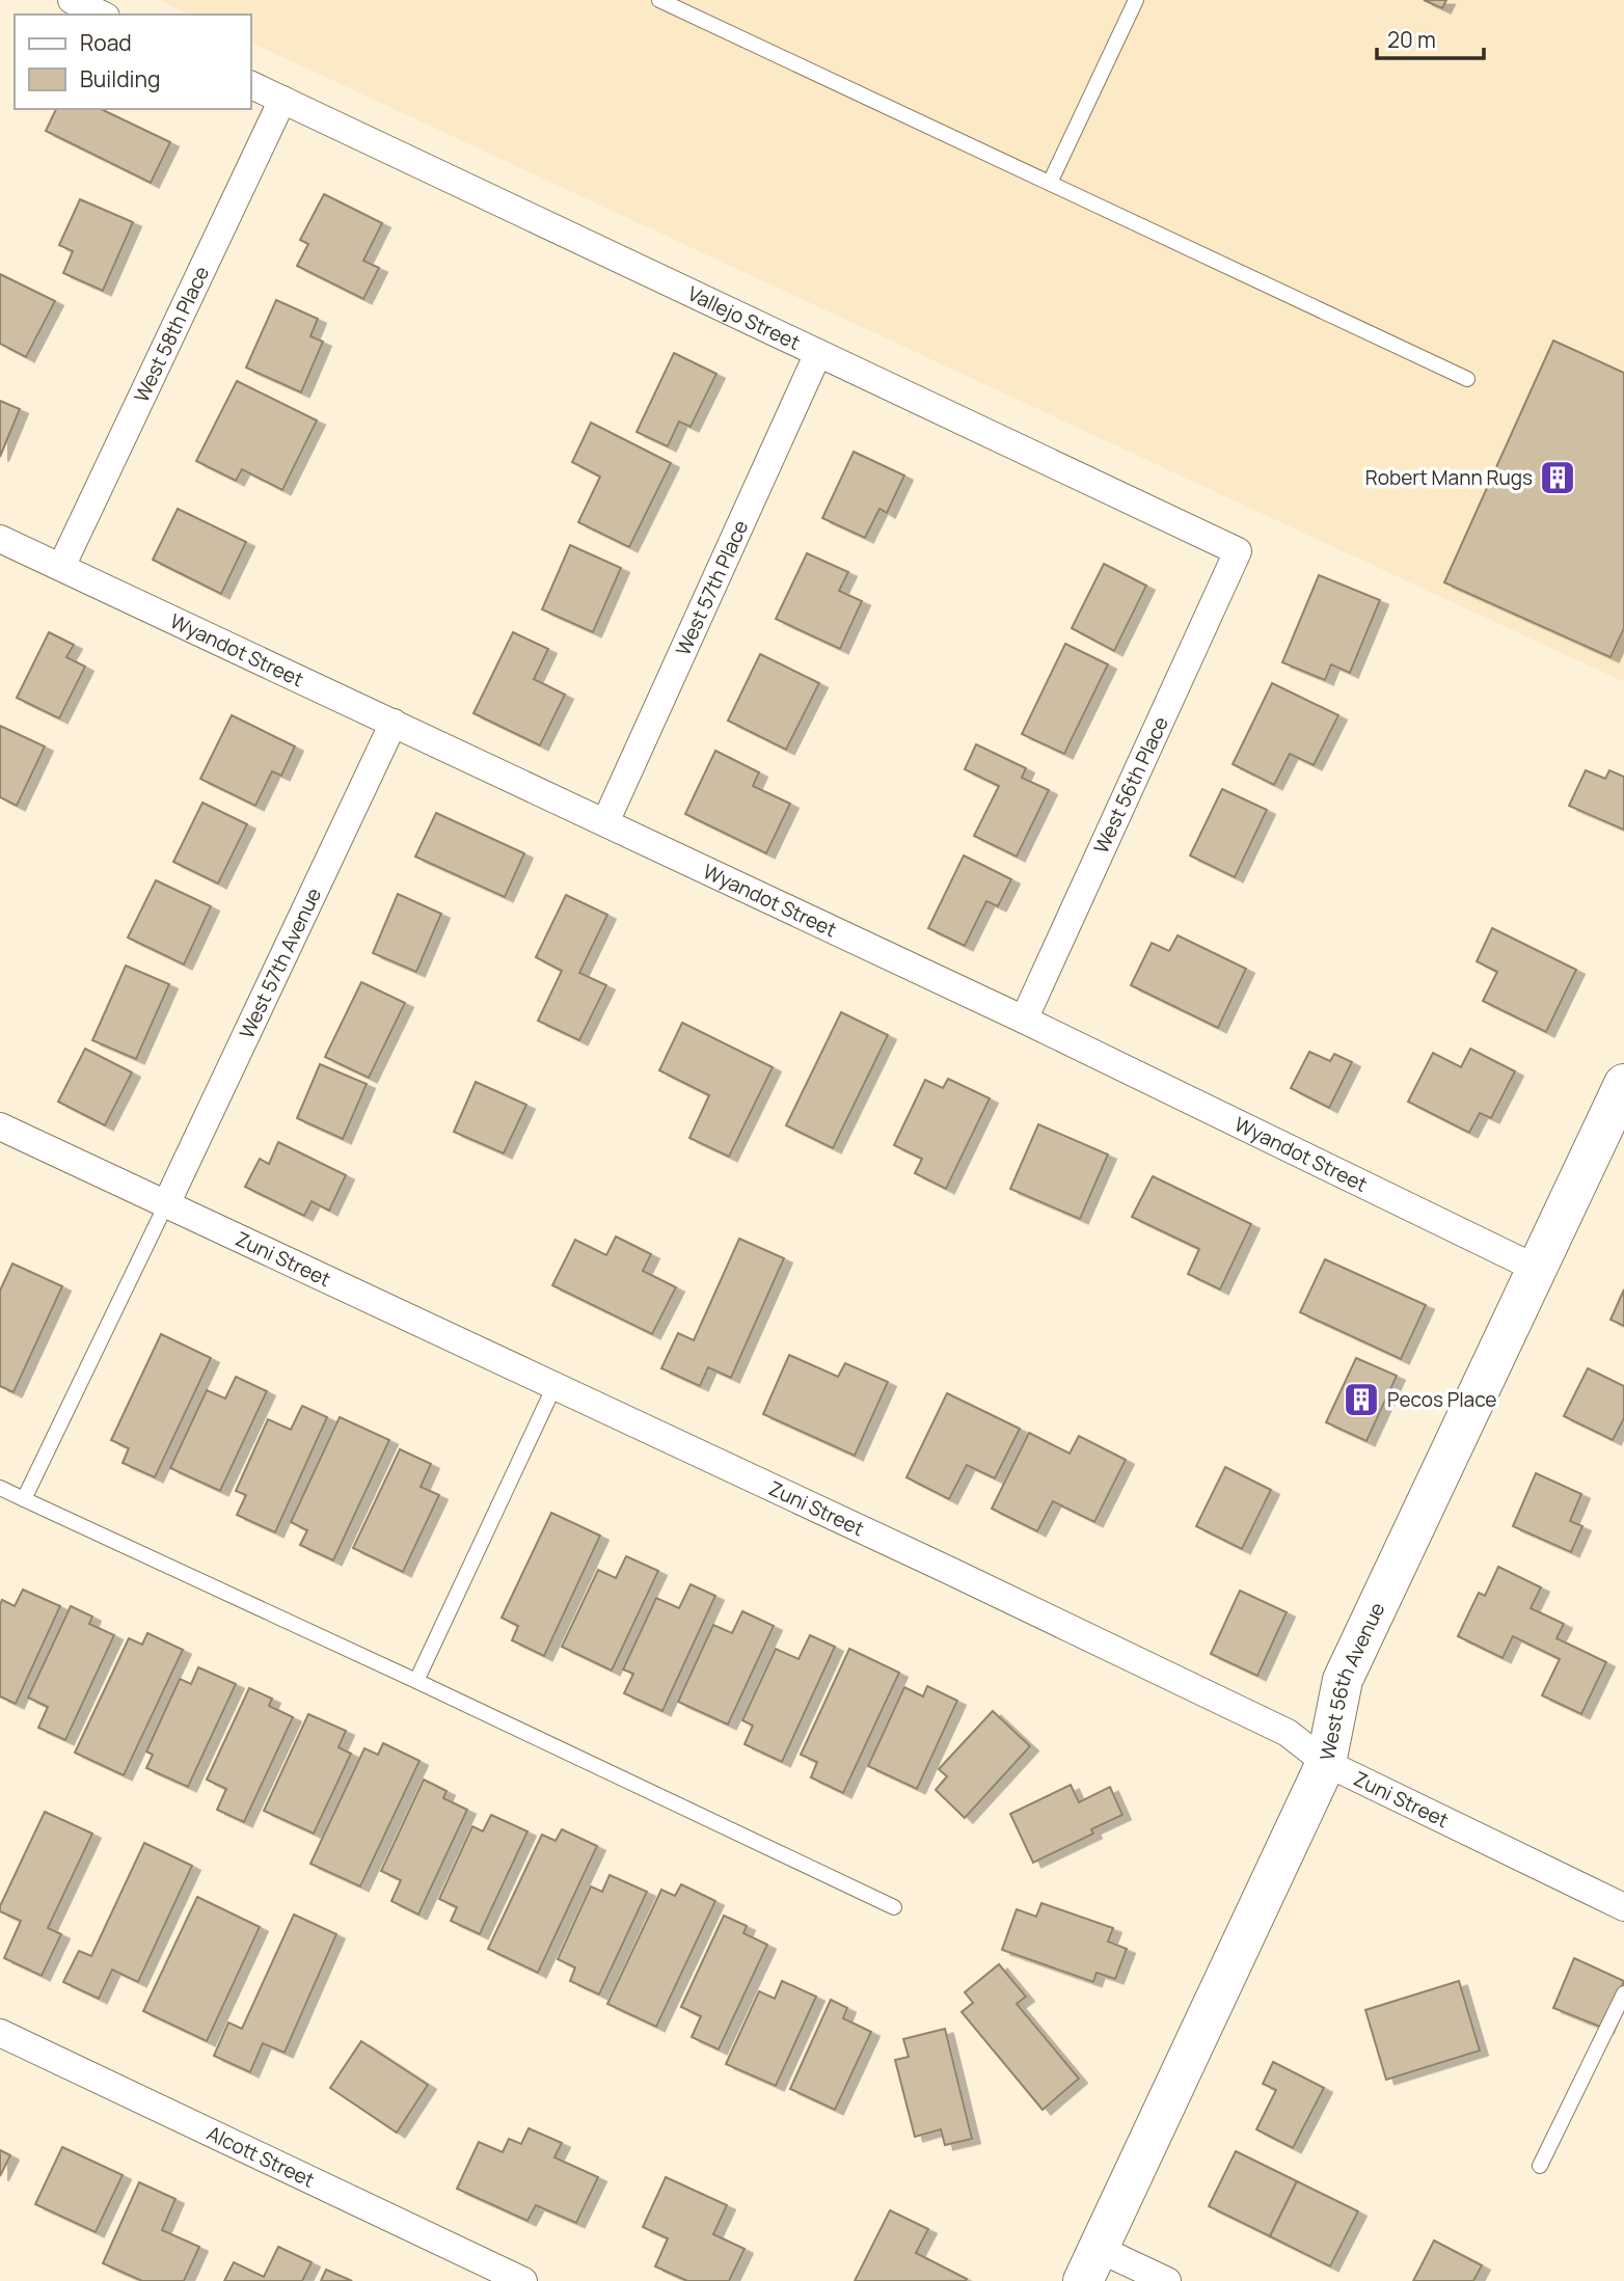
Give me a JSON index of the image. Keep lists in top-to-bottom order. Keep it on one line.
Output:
{"streets":{"street":["Vallejo Street","West 58th Place","West 57th Place","Wyandot Street","West 56th Place","West 57th Avenue","Zuni Street","West 56th Avenue","Alcott Street"]},"crossings":[["Vallejo Street","West 58th Place"],["Vallejo Street","West 57th Place"],["Vallejo Street","West 56th Place"],["West 58th Place","Wyandot Street"],["West 57th Place","Wyandot Street"],["Wyandot Street","West 56th Place"],["Wyandot Street","West 57th Avenue"],["Wyandot Street","West 56th Avenue"],["West 57th Avenue","Zuni Street"],["Zuni Street","West 56th Avenue"]],"places":{"building":["Robert Mann Rugs","Pecos Place"]},"legend":["Road","Building"],"scale_bar":"20 m"}
